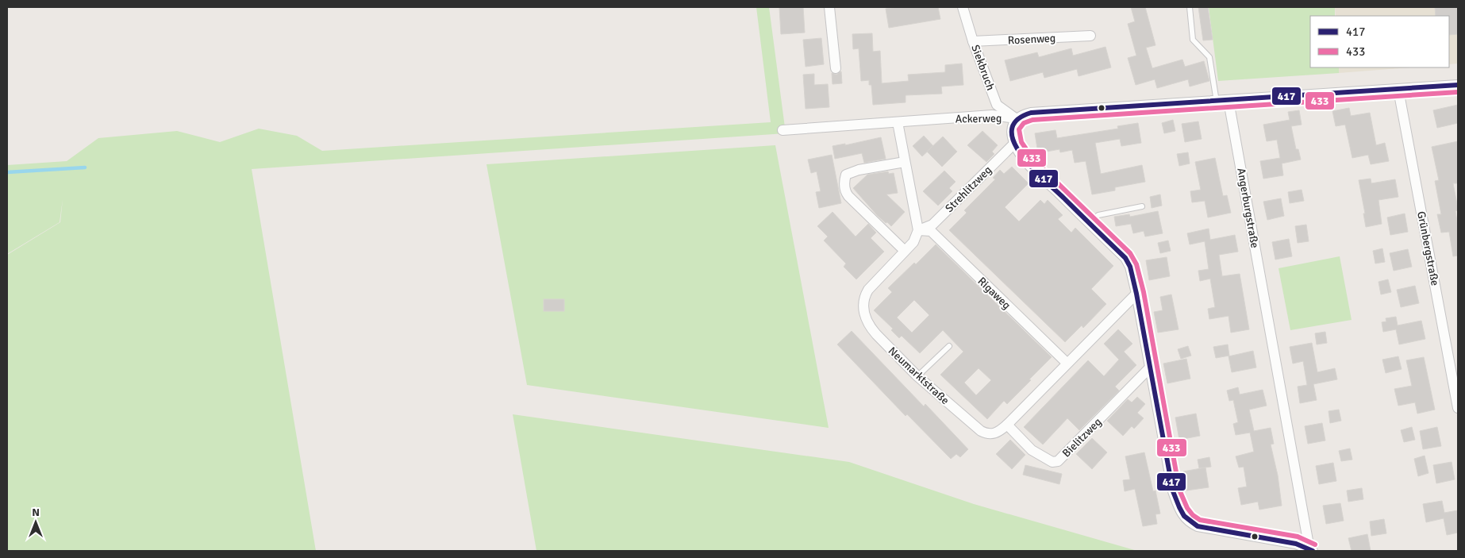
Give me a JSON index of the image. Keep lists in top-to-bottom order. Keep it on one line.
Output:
{"streets":{"street":["Rosenweg","Siekbruch","Ackerweg","Strehlitzweg","Angerburgstraße","Grünbergstraße","Rigaweg","Neumarktstraße","Bielitzweg"]},"crossings":[["Rosenweg","Siekbruch"],["Siekbruch","Ackerweg"],["Ackerweg","Angerburgstraße"],["Ackerweg","Grünbergstraße"],["Strehlitzweg","Rigaweg"],["Strehlitzweg","Neumarktstraße"],["Rigaweg","Neumarktstraße"],["Neumarktstraße","Bielitzweg"]],"lines":["transit line 417","transit line 433"],"legend":["417","433"],"north":"top"}
